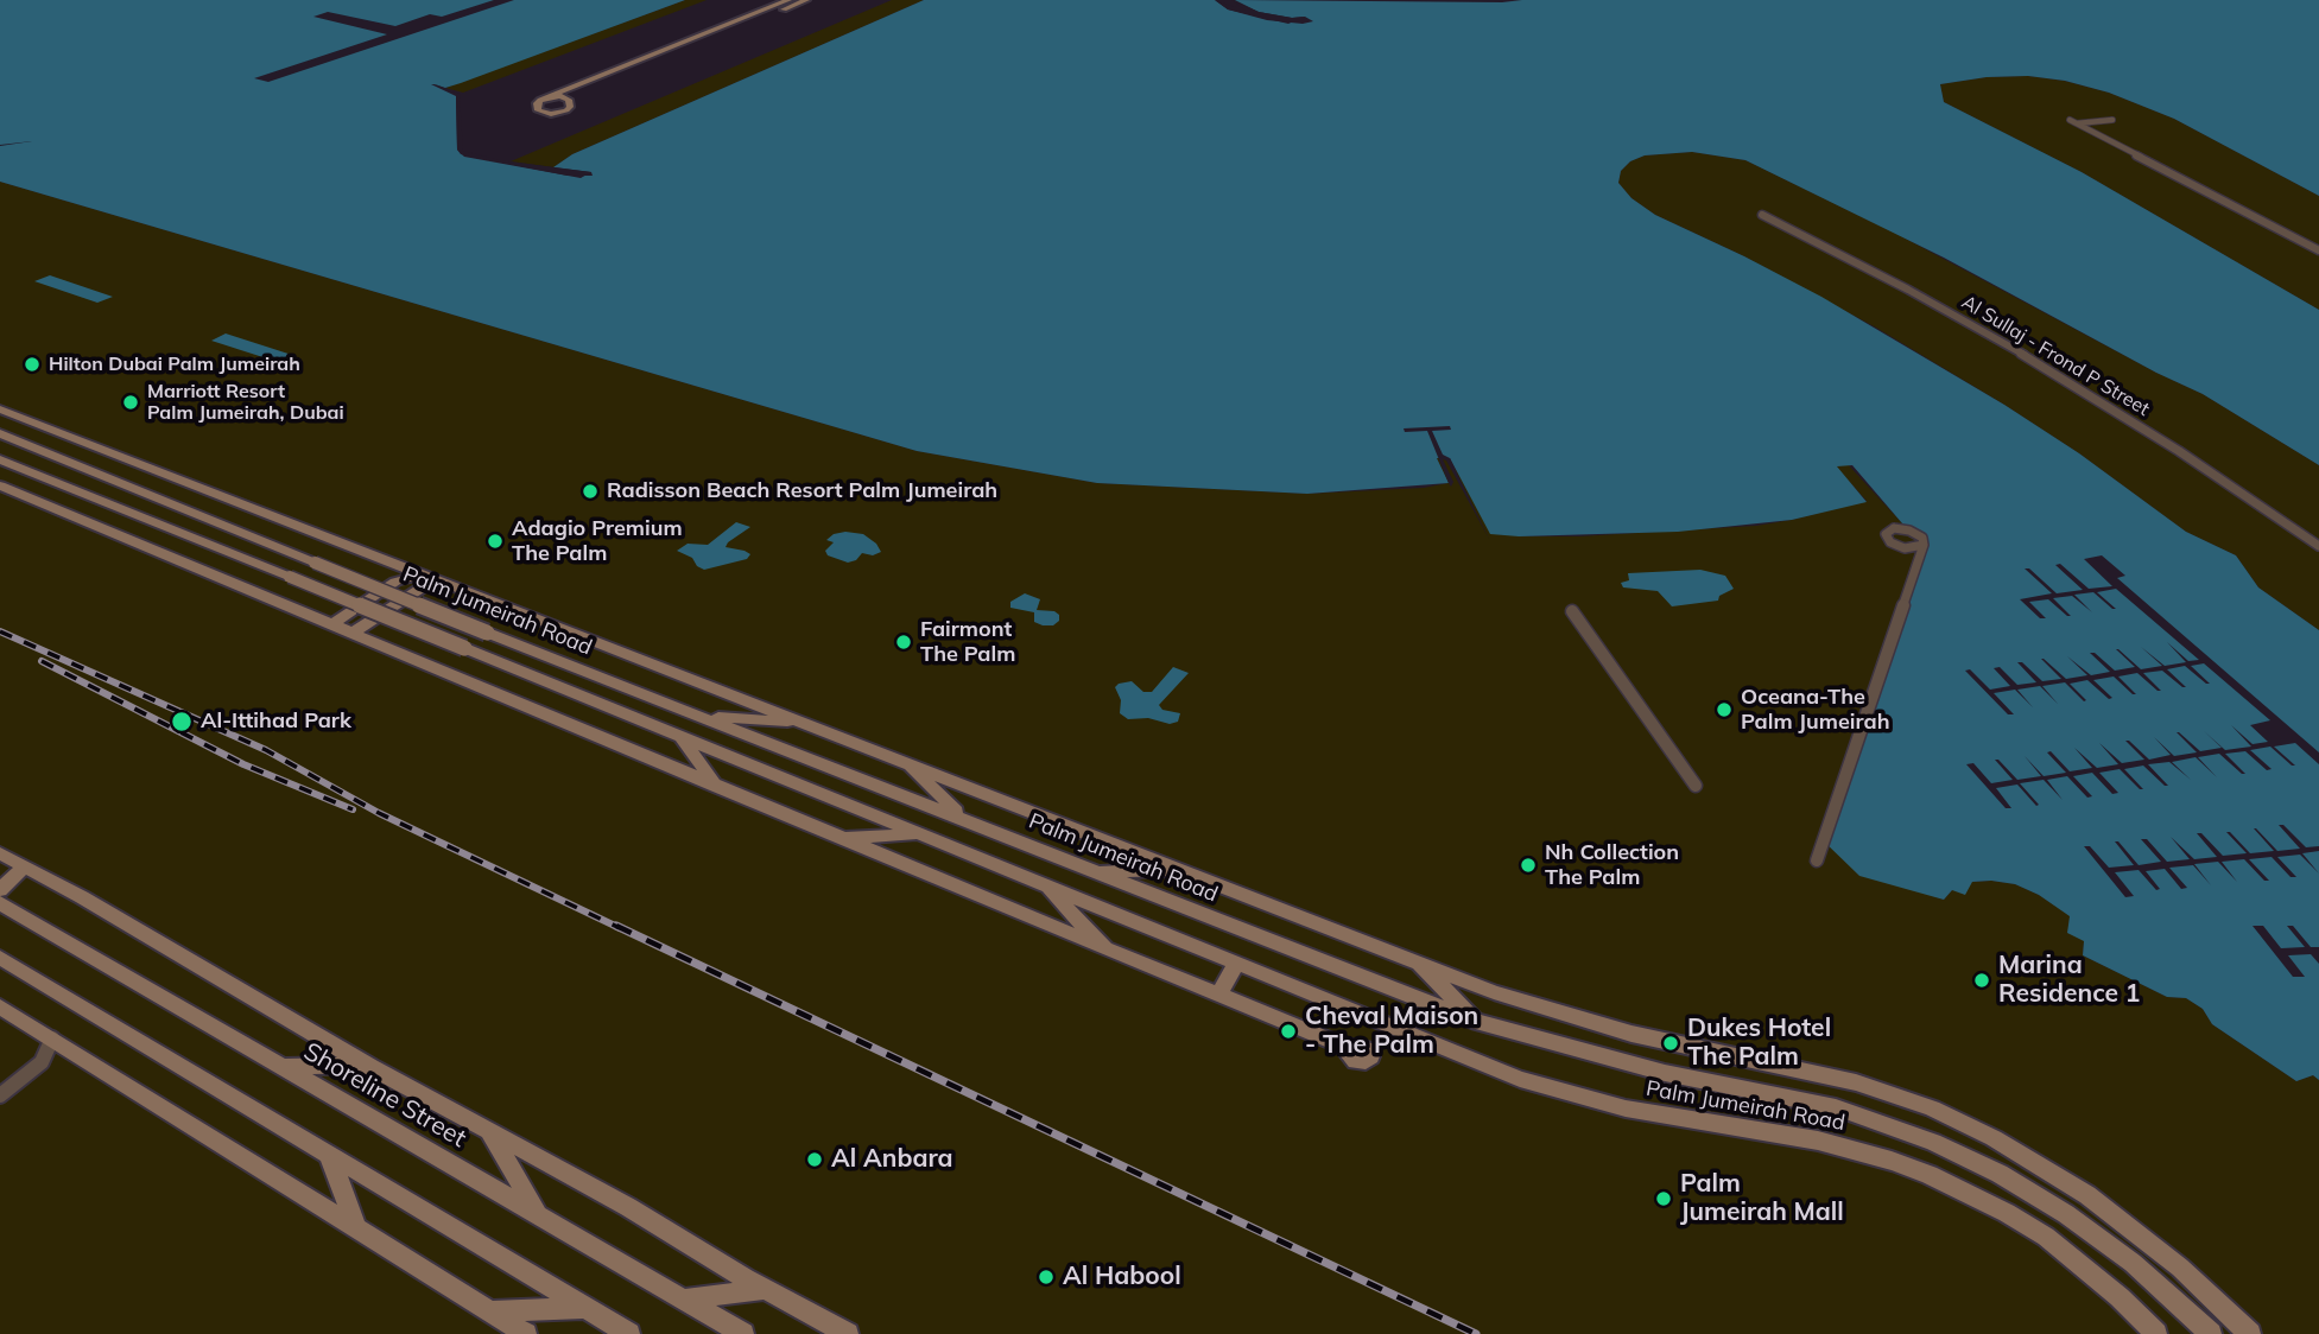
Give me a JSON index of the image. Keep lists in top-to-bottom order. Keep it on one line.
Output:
{"streets":{"main road":["Palm Jumeirah Road","Shoreline Street"],"street":["Al Sullaj - Frond P Street"]},"places":["Hilton Dubai Palm Jumeirah","Marriott Resort Palm Jumeirah, Dubai","Radisson Beach Resort Palm Jumeirah","Adagio Premium The Palm","Fairmont The Palm","Oceana-The Palm Jumeirah","Al-Ittihad Park","Nh Collection The Palm","Marina Residence 1","Cheval Maison - The Palm","Dukes Hotel The Palm","Al Anbara","Palm Jumeirah Mall","Al Habool"]}
